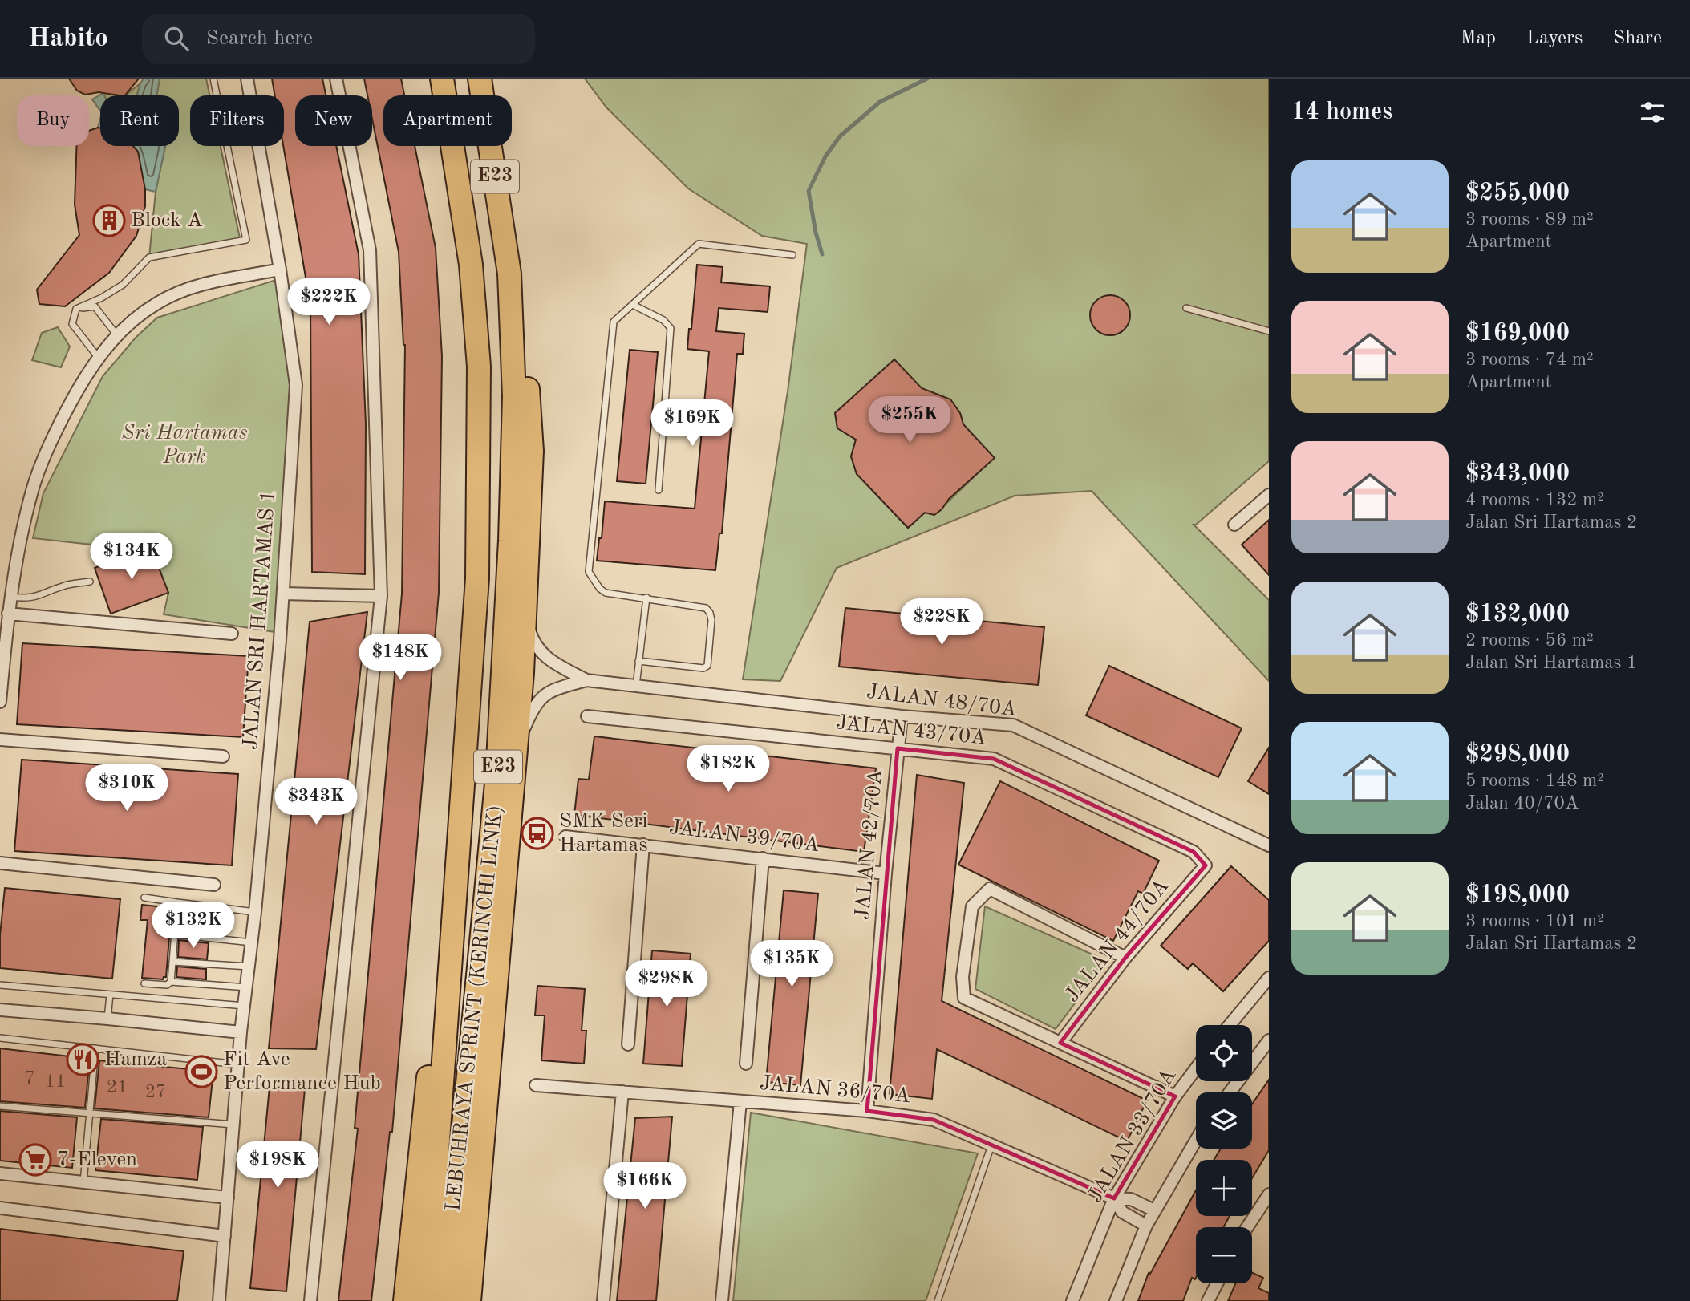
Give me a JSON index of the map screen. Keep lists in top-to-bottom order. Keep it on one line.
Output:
{"streets":{"highway":["E23","LEBUHRAYA SPRINT (KERINCHI LINK)"],"street":["JALAN SRI HARTAMAS 1","JALAN 48/70A","JALAN 43/70A","JALAN 39/70A","JALAN 42/70A","JALAN 44/70A","JALAN 36/70A","JALAN 33/70A"]},"crossings":[["JALAN 48/70A","JALAN 42/70A"],["JALAN 43/70A","JALAN 42/70A"],["JALAN 43/70A","JALAN 44/70A"],["JALAN 39/70A","JALAN 42/70A"],["JALAN 42/70A","JALAN 36/70A"],["JALAN 36/70A","JALAN 33/70A"]],"parks":["Sri Hartamas Park"],"places":{"building":["Block A"],"bus stop":["SMK Seri Hartamas"],"restaurant":["Hamza"],"sports":["Fit Ave Performance Hub"],"supermarket":["7-Eleven"]},"house_numbers":["7","11","21","27"],"page":{"header":"Habito","search":"Search here","nav":["Map","Layers","Share"],"heading":"14 homes","chip":["Buy","Rent","Filters","New","Apartment"],"list":[{"name":"$255,000","note":"3 rooms · 89 m² · Apartment"},{"name":"$169,000","note":"3 rooms · 74 m² · Apartment"},{"name":"$343,000","note":"4 rooms · 132 m² · Jalan Sri Hartamas 2"},{"name":"$132,000","note":"2 rooms · 56 m² · Jalan Sri Hartamas 1"},{"name":"$298,000","note":"5 rooms · 148 m² · Jalan 40/70A"},{"name":"$198,000","note":"3 rooms · 101 m² · Jalan Sri Hartamas 2"}],"price":["$222K","$255K","$169K","$134K","$228K","$148K","$182K","$310K","$343K","$132K","$135K","$298K","$198K","$166K"],"map_buttons":["+","−"]}}
